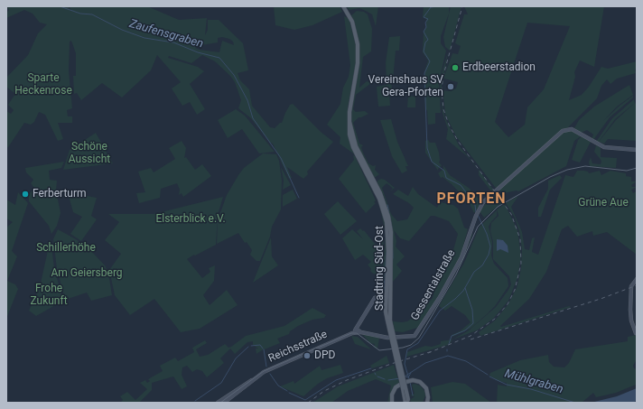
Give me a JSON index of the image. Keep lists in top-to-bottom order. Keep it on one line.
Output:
{"streets":{"main road":["Stadtring Süd-Ost","Gessentalstraße","Reichsstraße"]},"districts":["PFORTEN"],"water":["Zaufensgraben","Mühlgraben"],"parks":["Sparte Heckenrose","Schöne Aussicht","Grüne Aue","Elsterblick e.V.","Schillerhöhe","Am Geiersberg","Frohe Zukunft"],"places":["Erdbeerstadion","Vereinshaus SV Gera-Pforten","Ferberturm","DPD"]}
